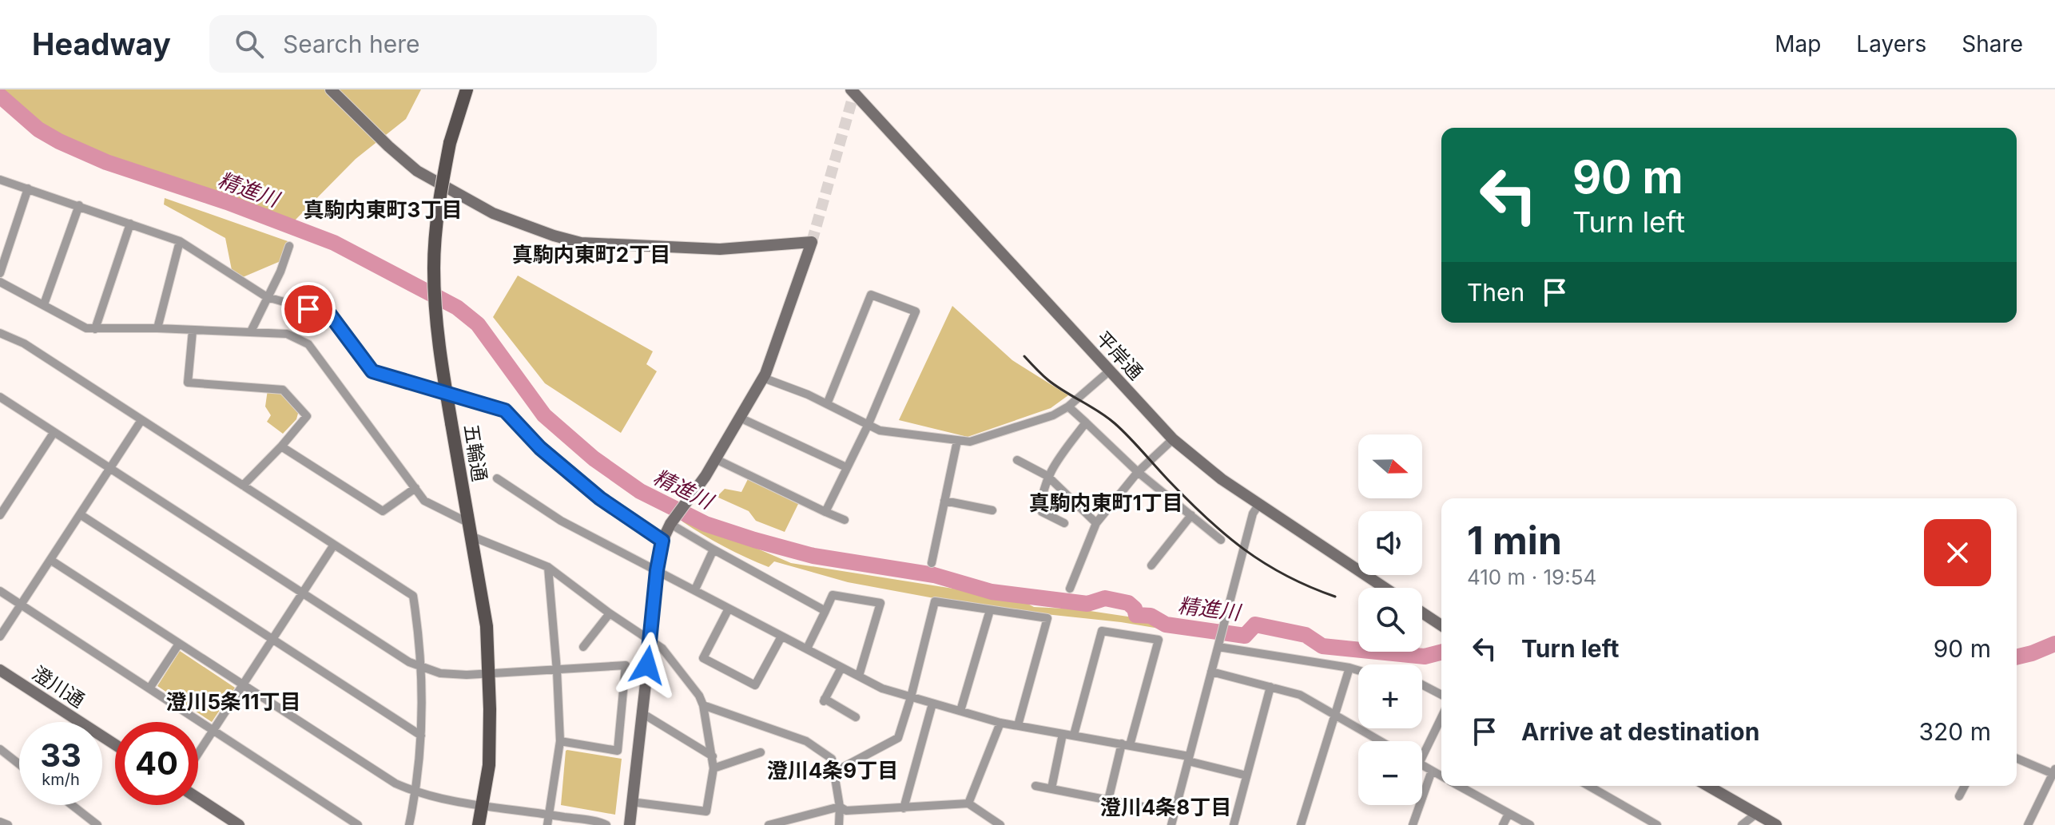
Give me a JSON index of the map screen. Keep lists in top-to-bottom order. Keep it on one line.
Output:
{"streets":{"main road":["五輪通"],"street":["平岸通","澄川通"]},"districts":["真駒内東町3丁目","真駒内東町2丁目","真駒内東町1丁目","澄川5条11丁目","澄川4条9丁目","澄川4条8丁目"],"water":["精進川"],"north":"right","page":{"header":"Headway","search":"Search here","nav":["Map","Layers","Share"],"turn":["90 m","Turn left"],"then":"Then","map_buttons":["+","−"],"heading":["1 min","410 m · 19:54"],"list":[{"name":"Turn left","value":"90 m"},{"name":"Arrive at destination","value":"320 m"}],"speed":"33 km/h","limit":"40"}}
